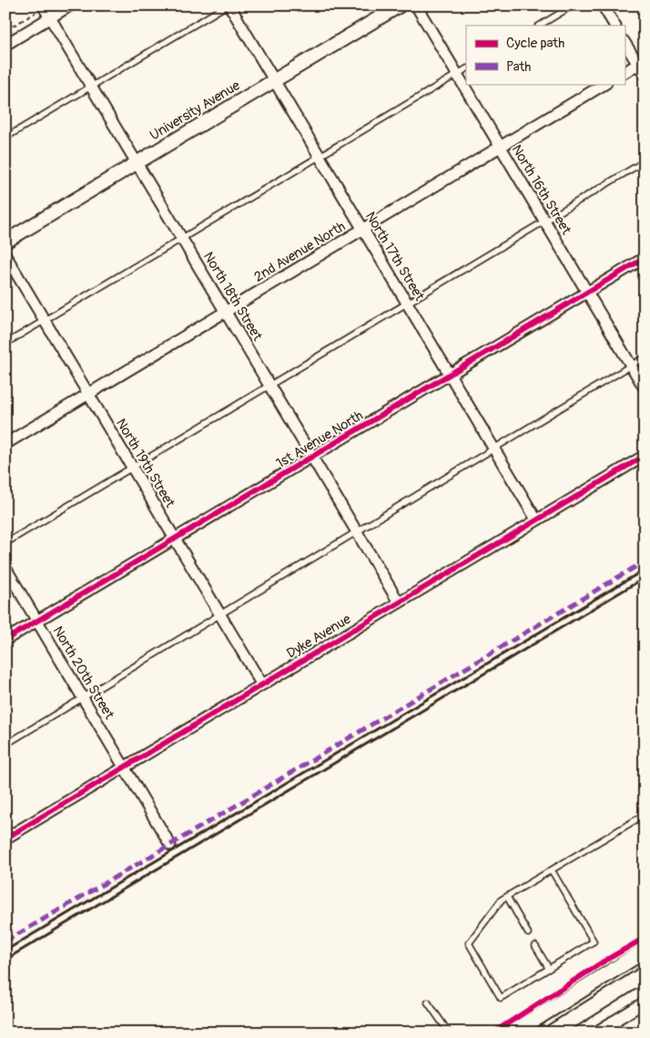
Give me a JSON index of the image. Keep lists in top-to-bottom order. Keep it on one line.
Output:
{"streets":{"street":["University Avenue","North 16th Street","2nd Avenue North","North 17th Street","North 18th Street","1st Avenue North","North 19th Street","Dyke Avenue","North 20th Street"]},"crossings":[["University Avenue","North 17th Street"],["University Avenue","North 18th Street"],["North 16th Street","2nd Avenue North"],["North 16th Street","1st Avenue North"],["2nd Avenue North","North 17th Street"],["2nd Avenue North","North 18th Street"],["2nd Avenue North","North 19th Street"],["North 17th Street","1st Avenue North"],["North 17th Street","Dyke Avenue"],["North 18th Street","1st Avenue North"],["North 18th Street","Dyke Avenue"],["1st Avenue North","North 19th Street"],["1st Avenue North","North 20th Street"],["North 19th Street","Dyke Avenue"],["Dyke Avenue","North 20th Street"]],"legend":["Cycle path","Path"]}
